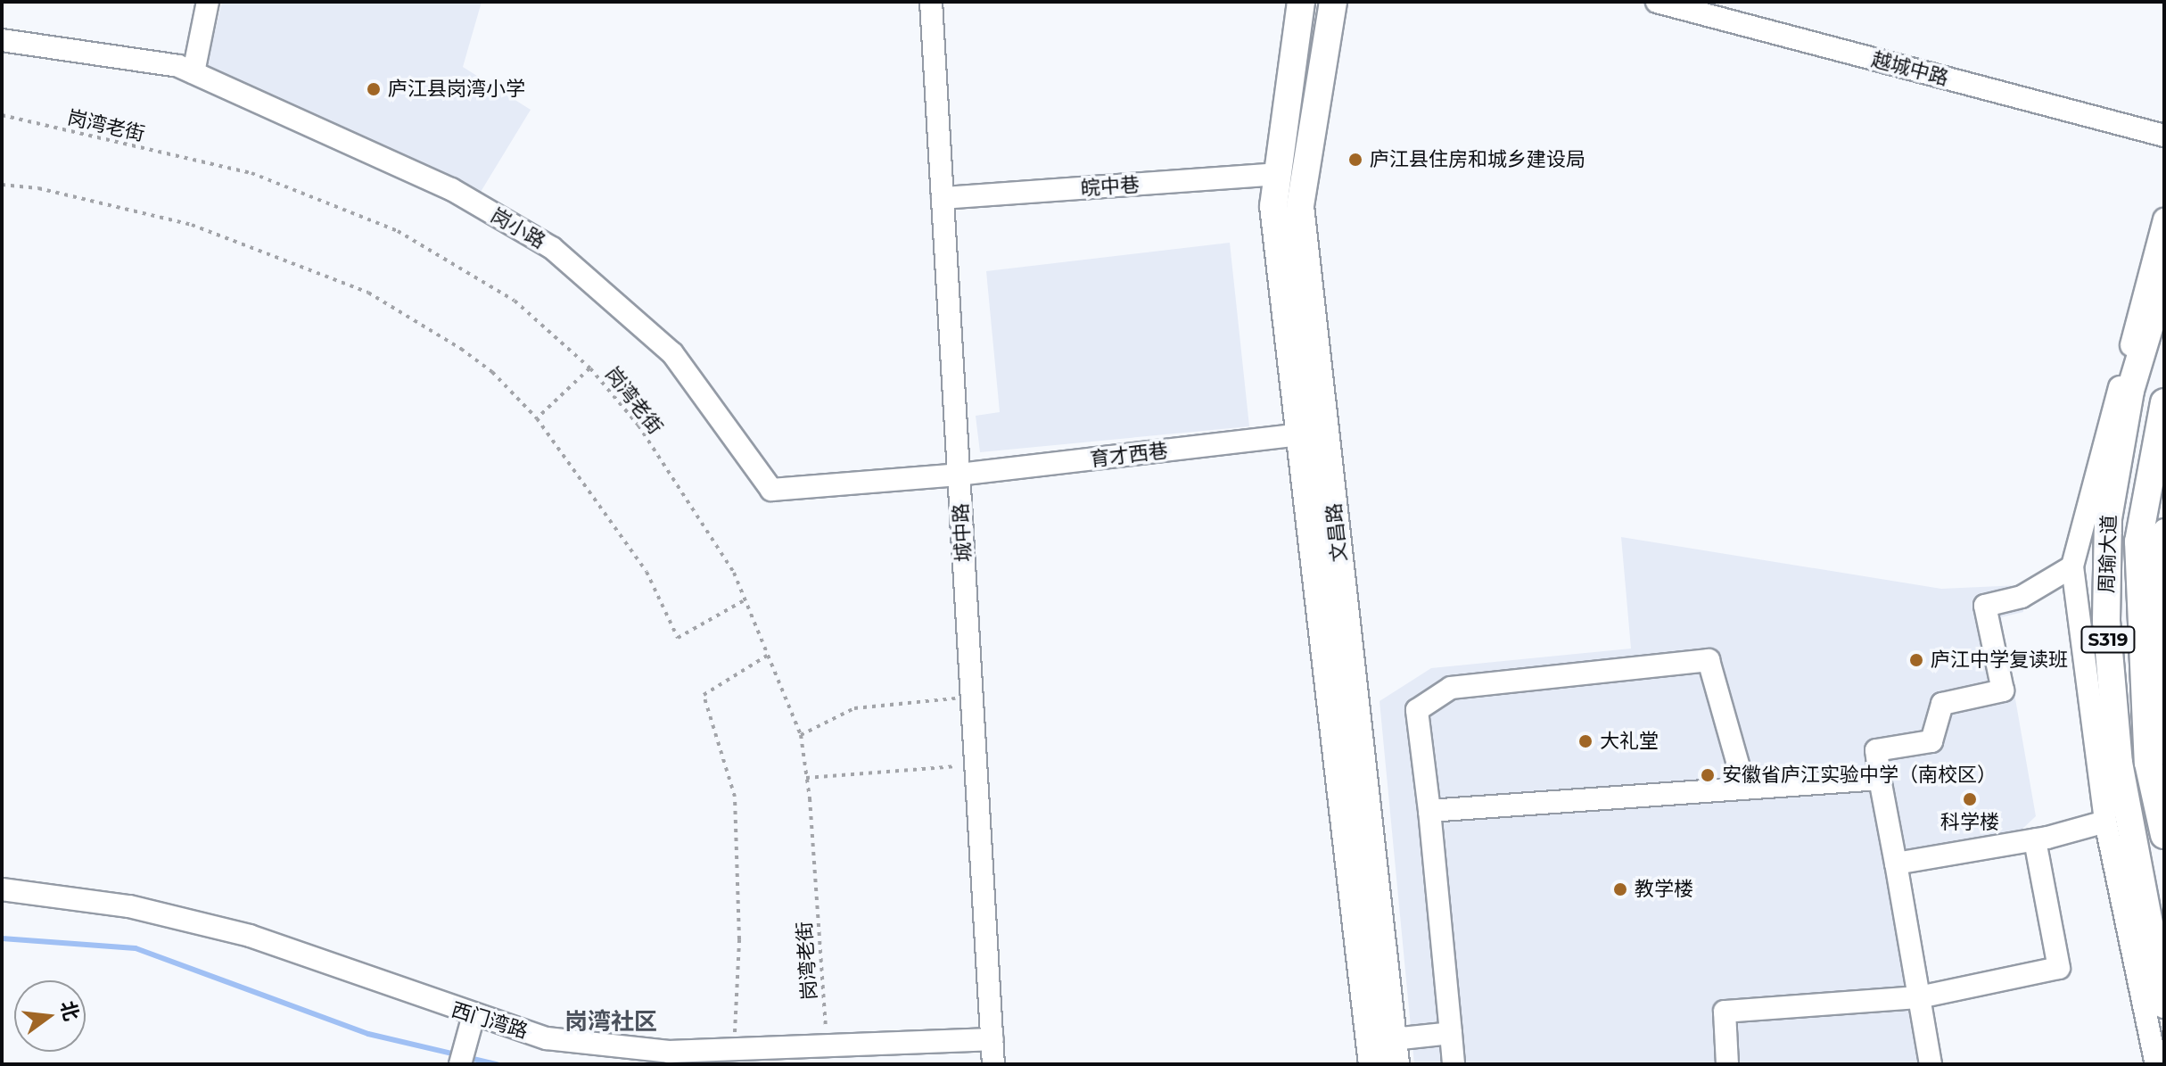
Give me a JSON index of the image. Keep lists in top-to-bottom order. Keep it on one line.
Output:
{"streets":{"main road":["文昌路","周瑜大道","S319"],"street":["越城中路","皖中巷","岗小路","育才西巷","城中路","西门湾路"],"path":["岗湾老街"]},"crossings":[["岗湾老街","西门湾路"],["皖中巷","城中路"],["皖中巷","文昌路"],["岗小路","育才西巷"],["岗小路","城中路"],["育才西巷","城中路"],["育才西巷","文昌路"],["城中路","西门湾路"]],"districts":["岗湾社区"],"places":["庐江县岗湾小学","庐江县住房和城乡建设局","庐江中学复读班","大礼堂","安徽省庐江实验中学（南校区）","科学楼","教学楼"],"north":"right"}
